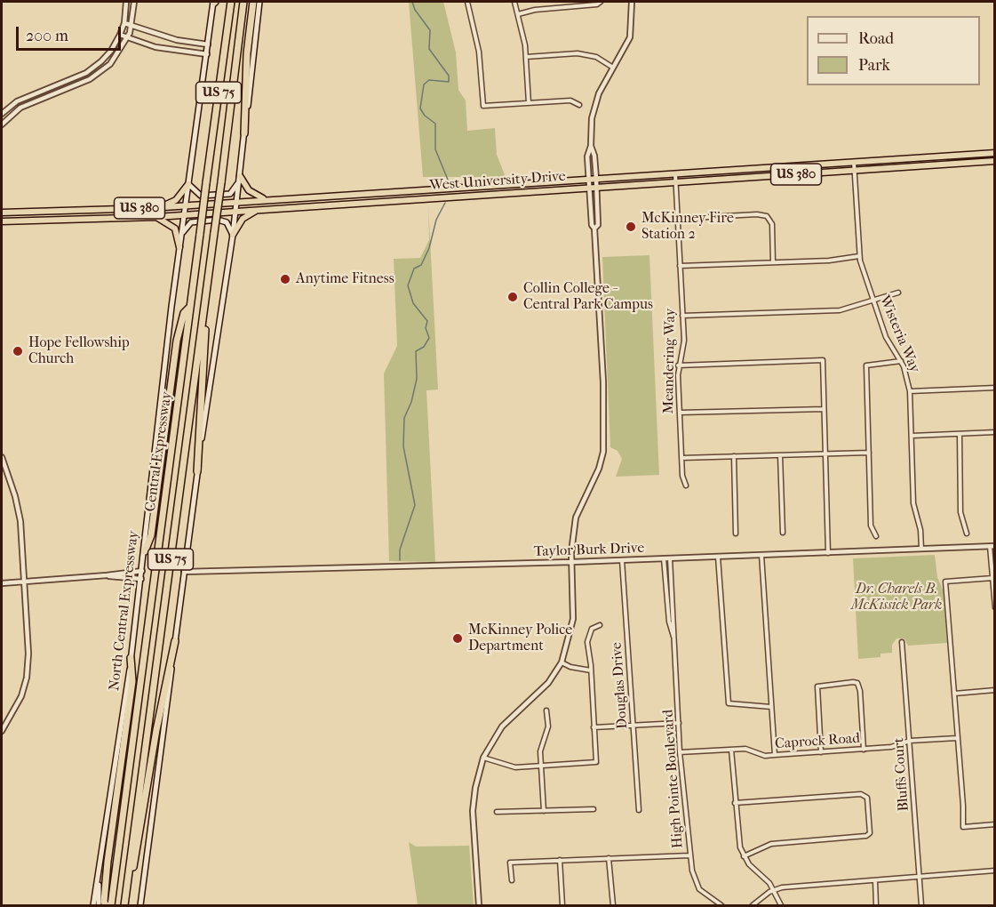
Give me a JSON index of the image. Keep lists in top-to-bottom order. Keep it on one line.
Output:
{"streets":{"highway":["US 75","US 380","West University Drive","Central Expressway"],"main road":["North Central Expressway"],"street":["Wisteria Way","Meandering Way","Taylor Burk Drive","Douglas Drive","Caprock Road","Bluffs Court","High Pointe Boulevard"]},"crossings":[["West University Drive","Wisteria Way"],["West University Drive","Meandering Way"],["West University Drive","North Central Expressway"],["Wisteria Way","Taylor Burk Drive"],["Taylor Burk Drive","Douglas Drive"],["Taylor Burk Drive","High Pointe Boulevard"],["Caprock Road","Bluffs Court"],["Caprock Road","High Pointe Boulevard"]],"parks":["Dr. Charels B. McKissick Park"],"places":["McKinney Fire Station 2","Anytime Fitness","Collin College - Central Park Campus","Hope Fellowship Church","McKinney Police Department"],"legend":["Road","Park"],"scale_bar":"200 m"}
